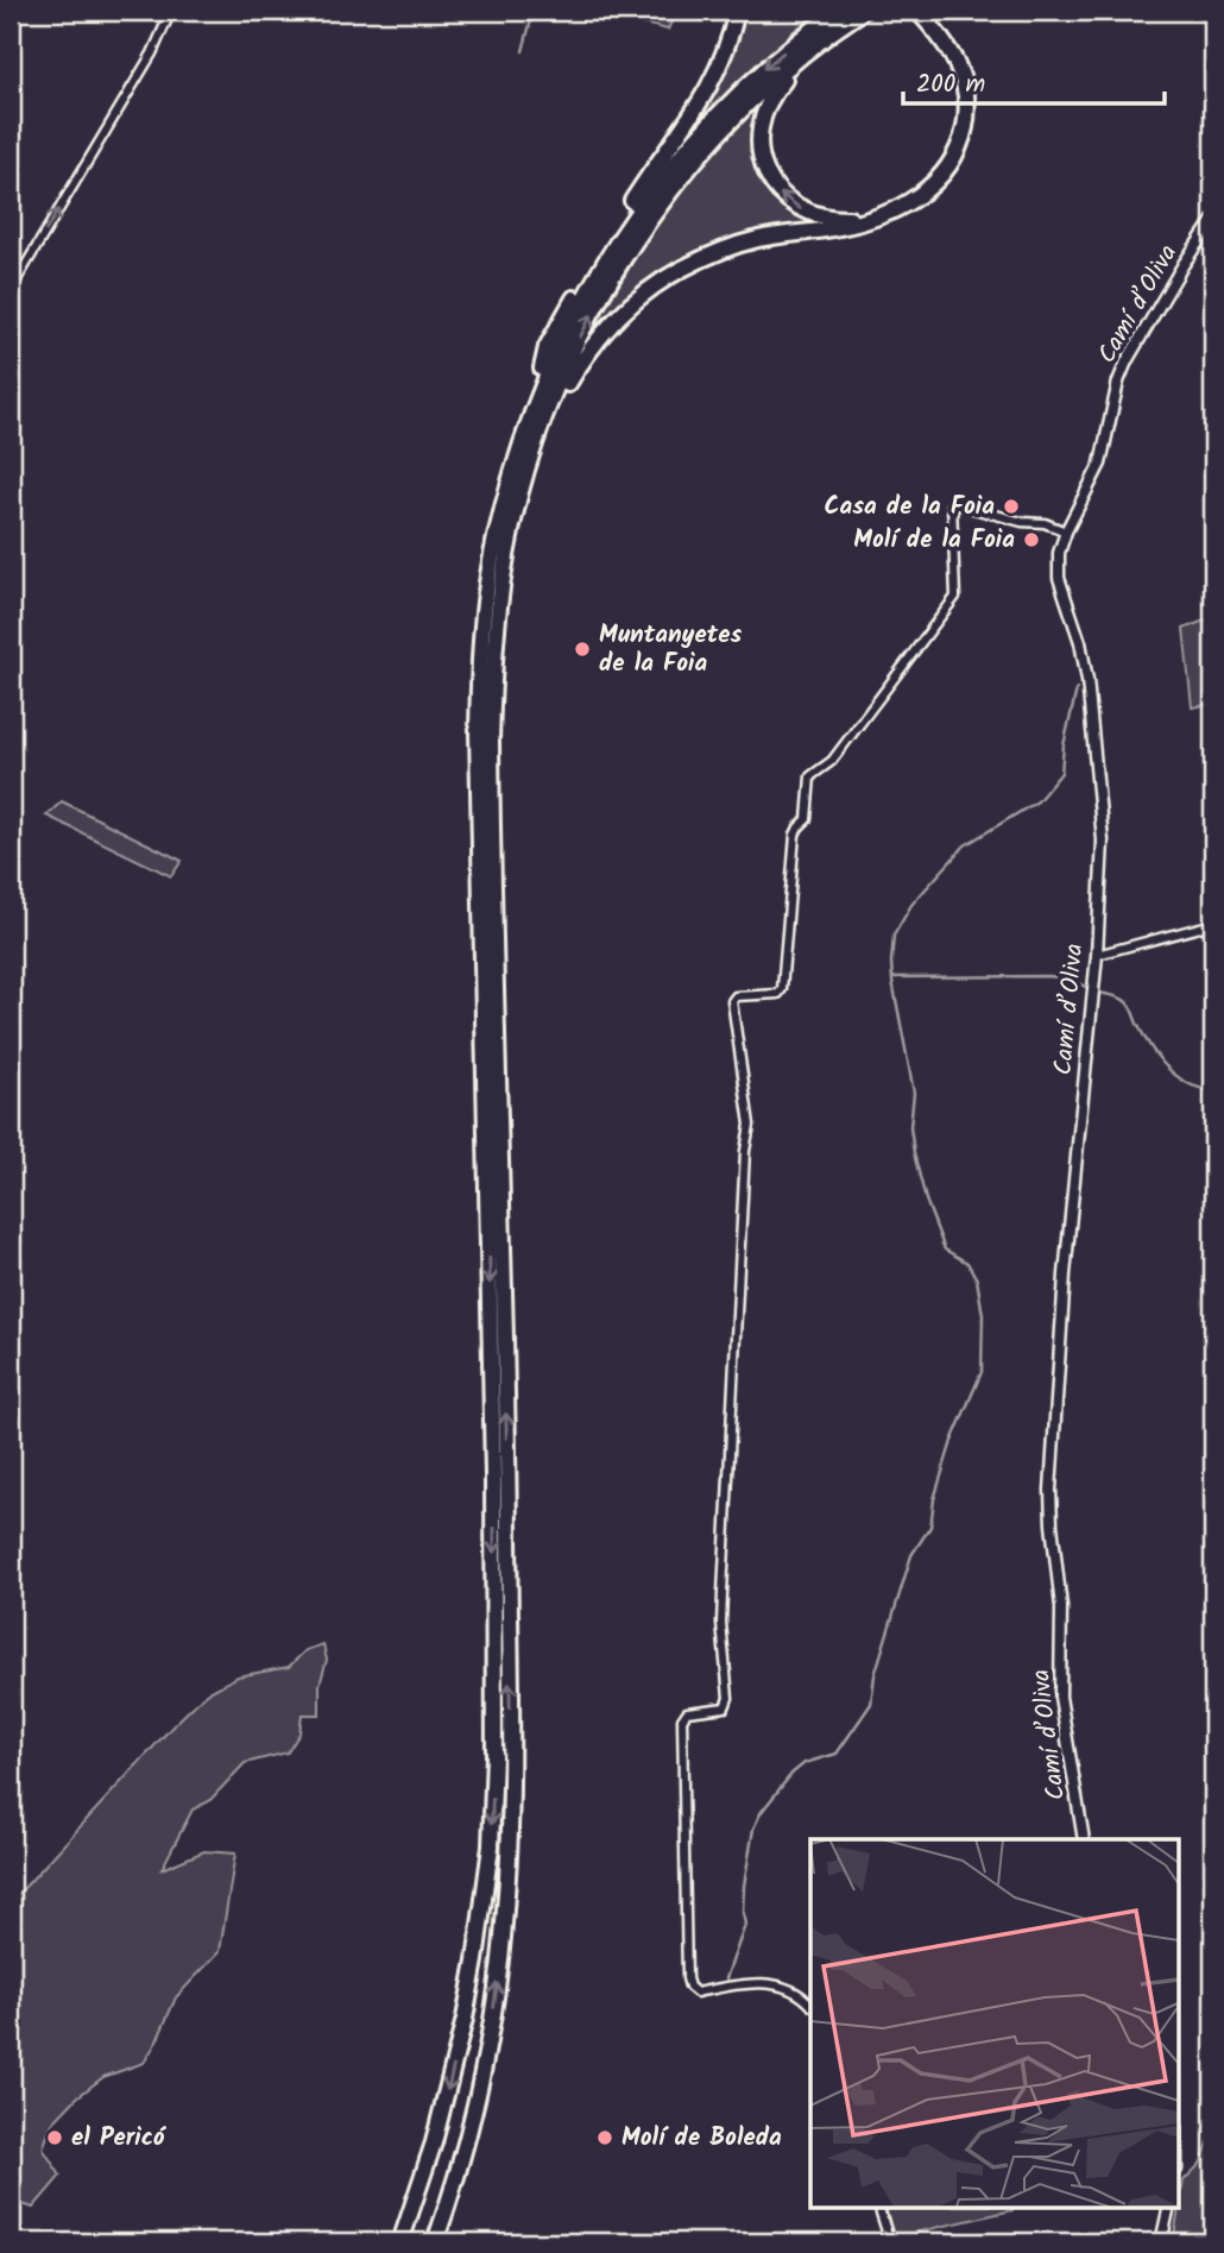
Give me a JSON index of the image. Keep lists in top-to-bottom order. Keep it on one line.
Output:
{"streets":{"street":["Camí d’Oliva"]},"places":["Casa de la Foia","Molí de la Foia","Muntanyetes de la Foia","el Pericó","Molí de Boleda"],"scale_bar":"200 m"}
